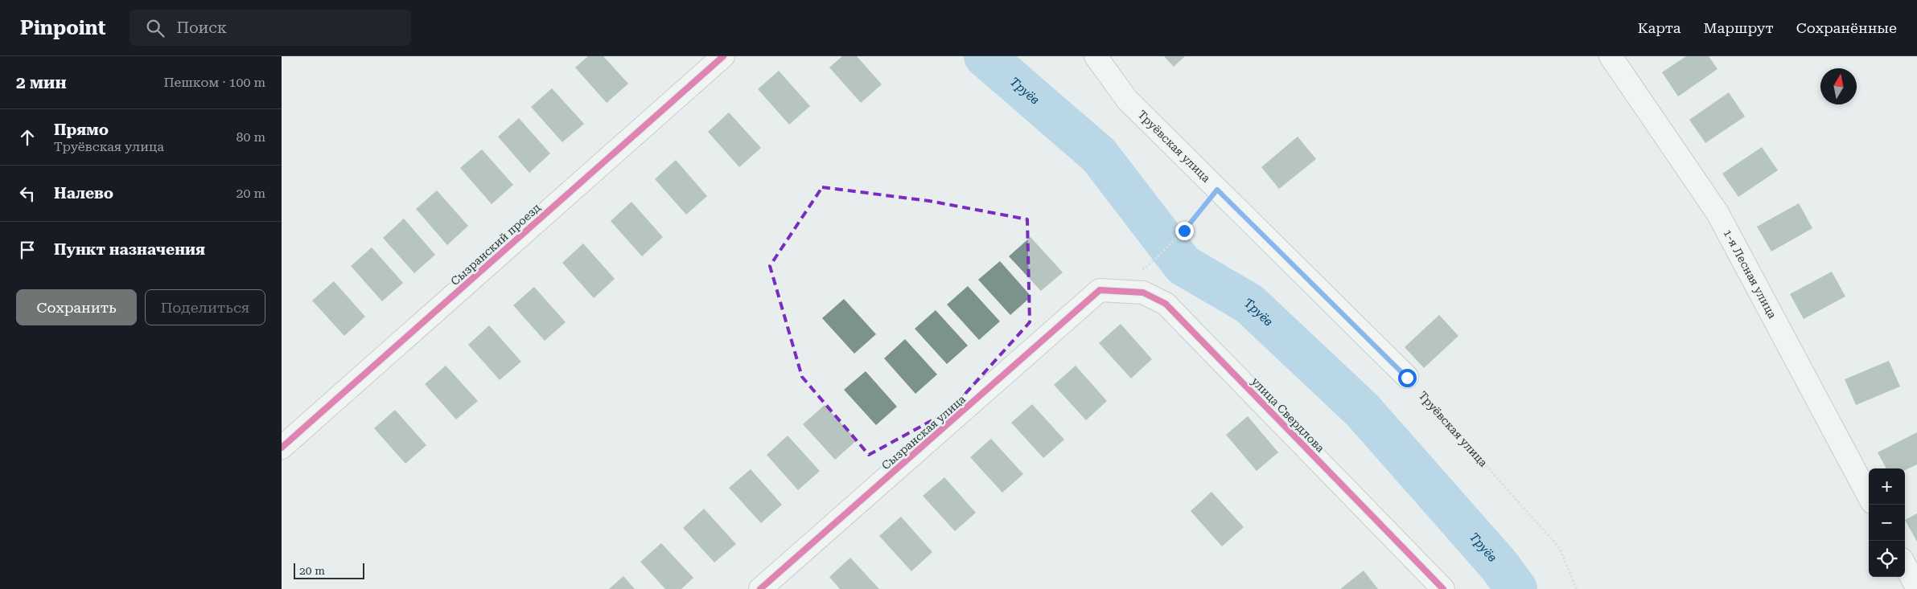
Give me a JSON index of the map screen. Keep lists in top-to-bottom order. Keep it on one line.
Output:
{"streets":{"street":["Труёвская улица","Сызранский проезд","1-я Лесная улица","улица Свердлова","Сызранская улица"]},"crossings":[["улица Свердлова","Сызранская улица"]],"water":["Труёв"],"scale_bar":"20 m","north":"top","page":{"header":"Pinpoint","search":"Поиск","nav":["Карта","Маршрут","Сохранённые"],"heading":["2 мин","Пешком · 100 m"],"list":[["Прямо","Труёвская улица","80 m"],["Налево","20 m"],"Пункт назначения"],"buttons":["Сохранить","Поделиться"],"map_buttons":["+","−"],"scale":"20 m"}}
